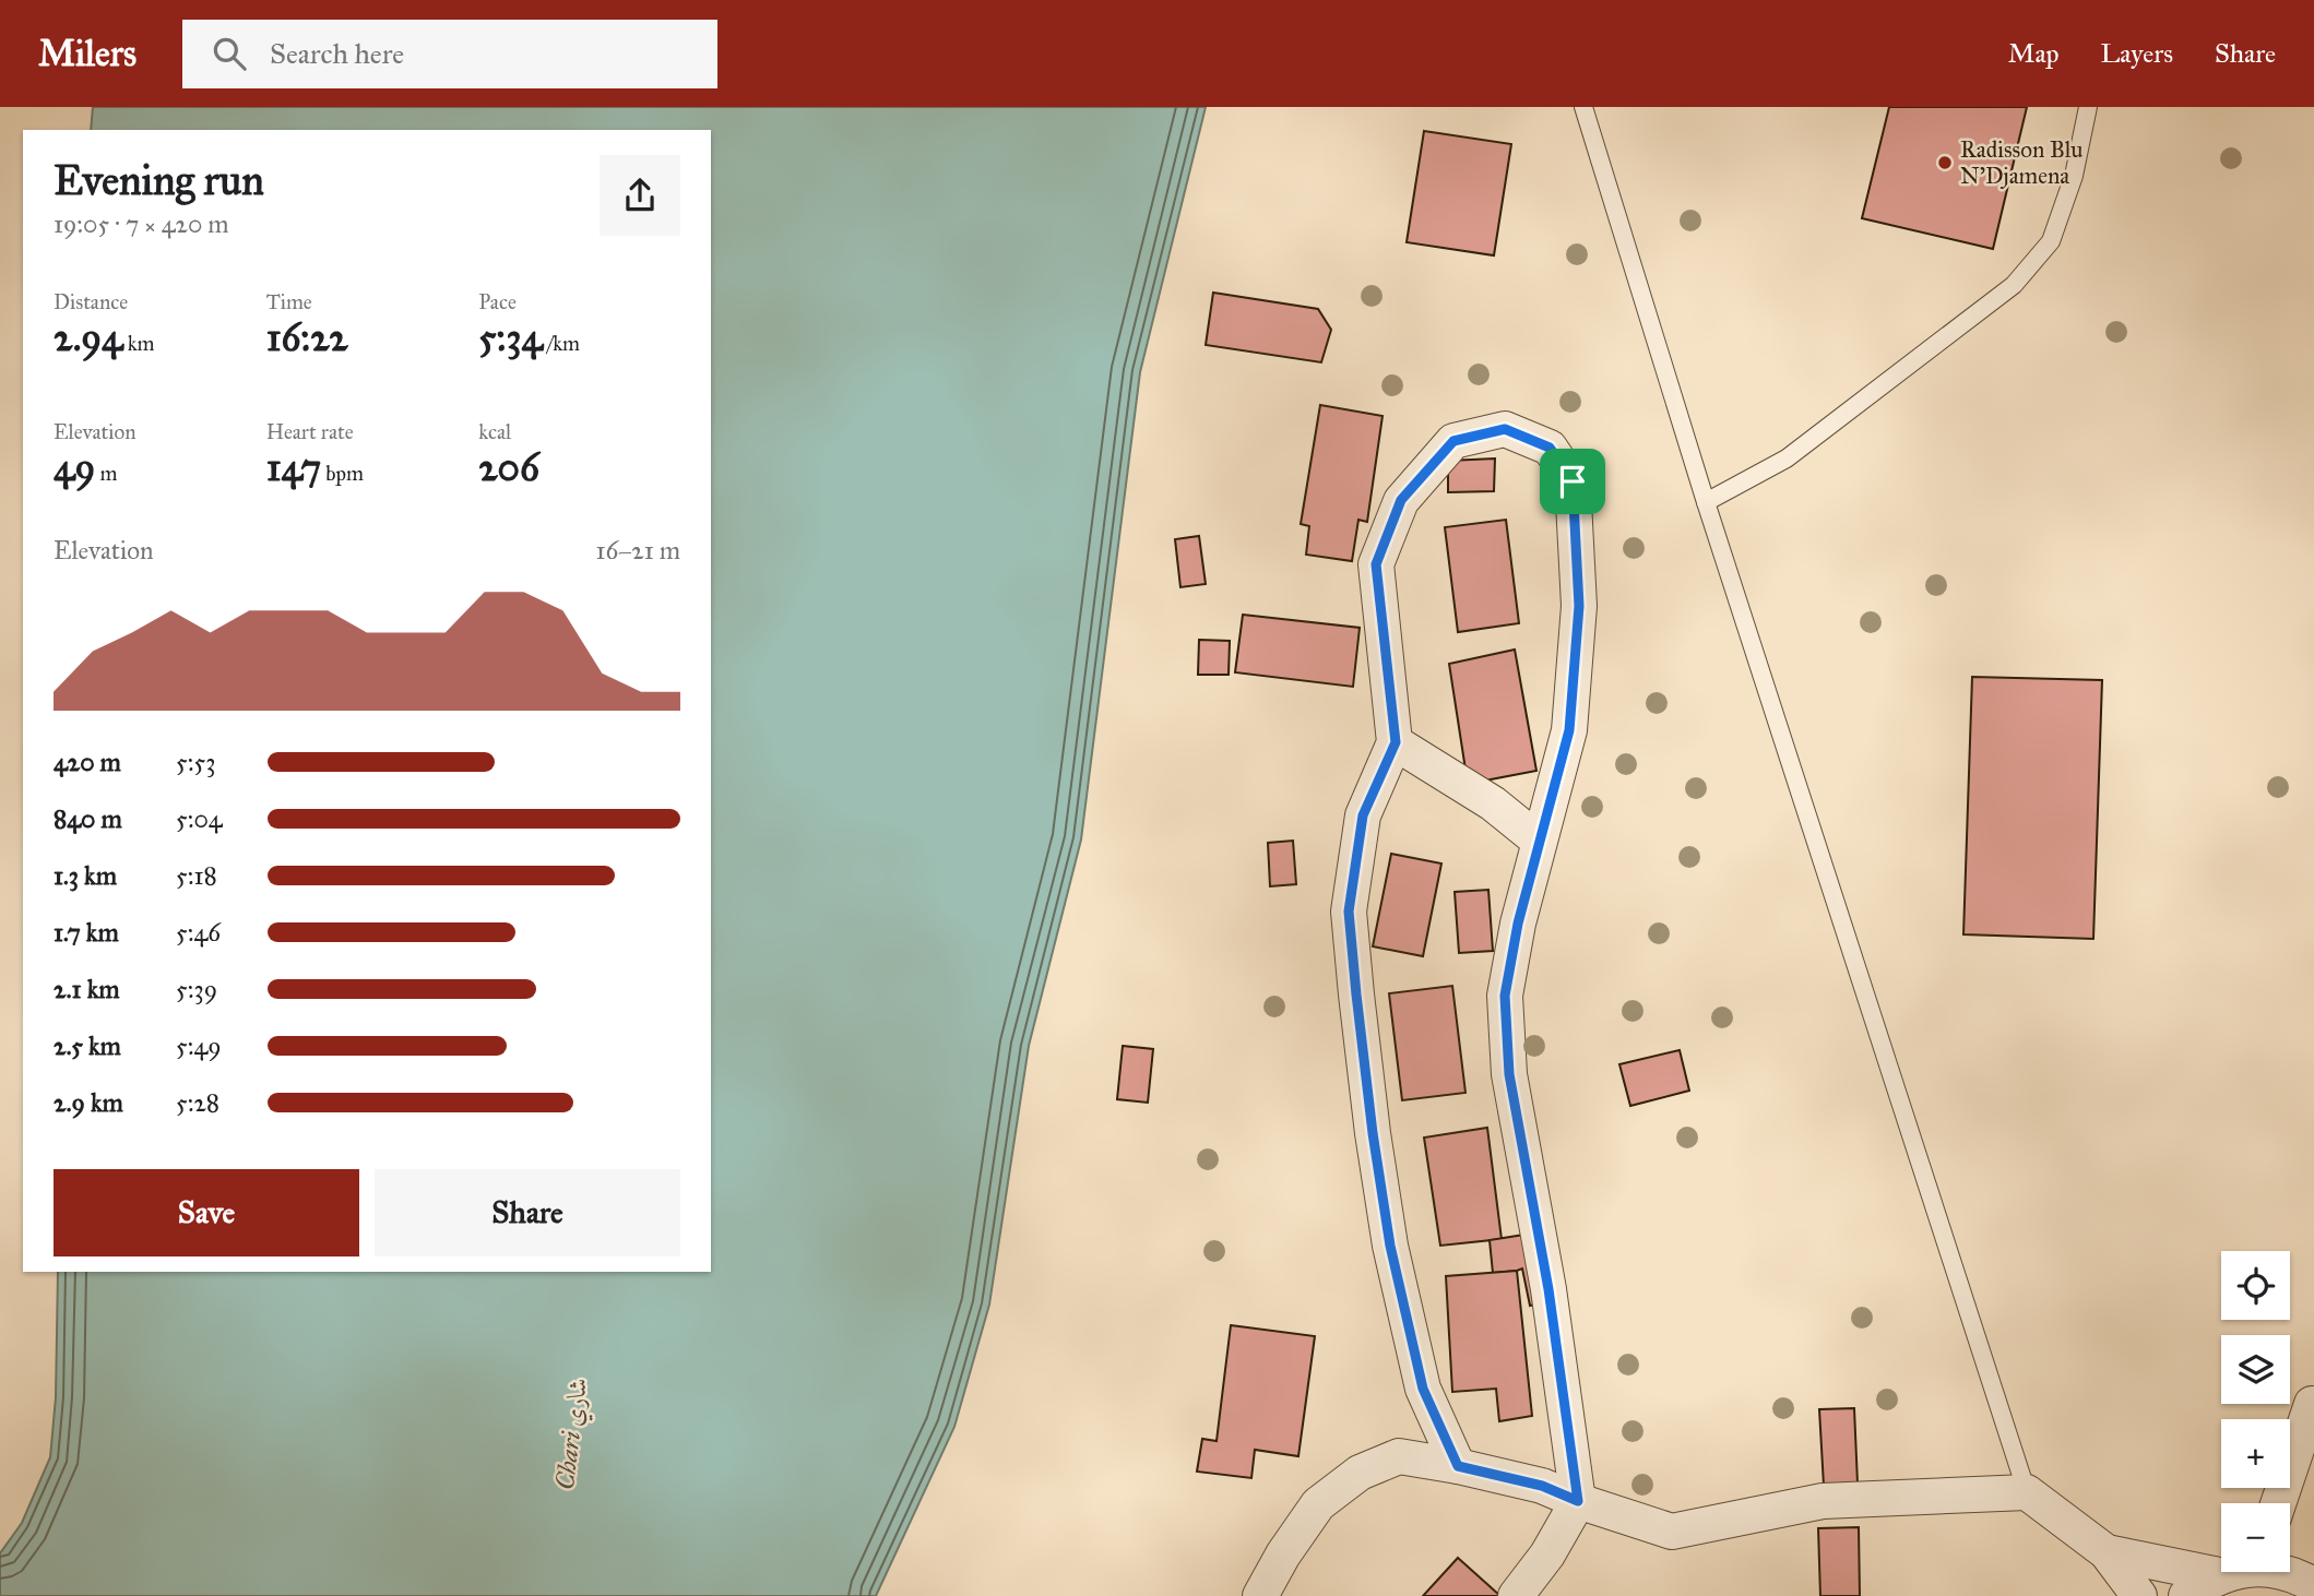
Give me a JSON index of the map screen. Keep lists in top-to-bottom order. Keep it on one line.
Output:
{"water":["Chari شاري"],"places":["Radisson Blu N'Djamena"],"page":{"header":"Milers","search":"Search here","nav":["Map","Layers","Share"],"heading":["Evening run","19:05 · 7 × 420 m"],"stats":[["Distance","2.94 km"],["Time","16:22"],["Pace","5:34 /km"],["Elevation","49 m"],["Heart rate","147 bpm"],["kcal","206"]],"chart":["Elevation","16–21 m"],"list":[{"name":"420 m","note":"5:53"},{"name":"840 m","note":"5:04"},{"name":"1.3 km","note":"5:18"},{"name":"1.7 km","note":"5:46"},{"name":"2.1 km","note":"5:39"},{"name":"2.5 km","note":"5:49"},{"name":"2.9 km","note":"5:28"}],"buttons":["Save","Share"],"map_buttons":["+","−"]}}
